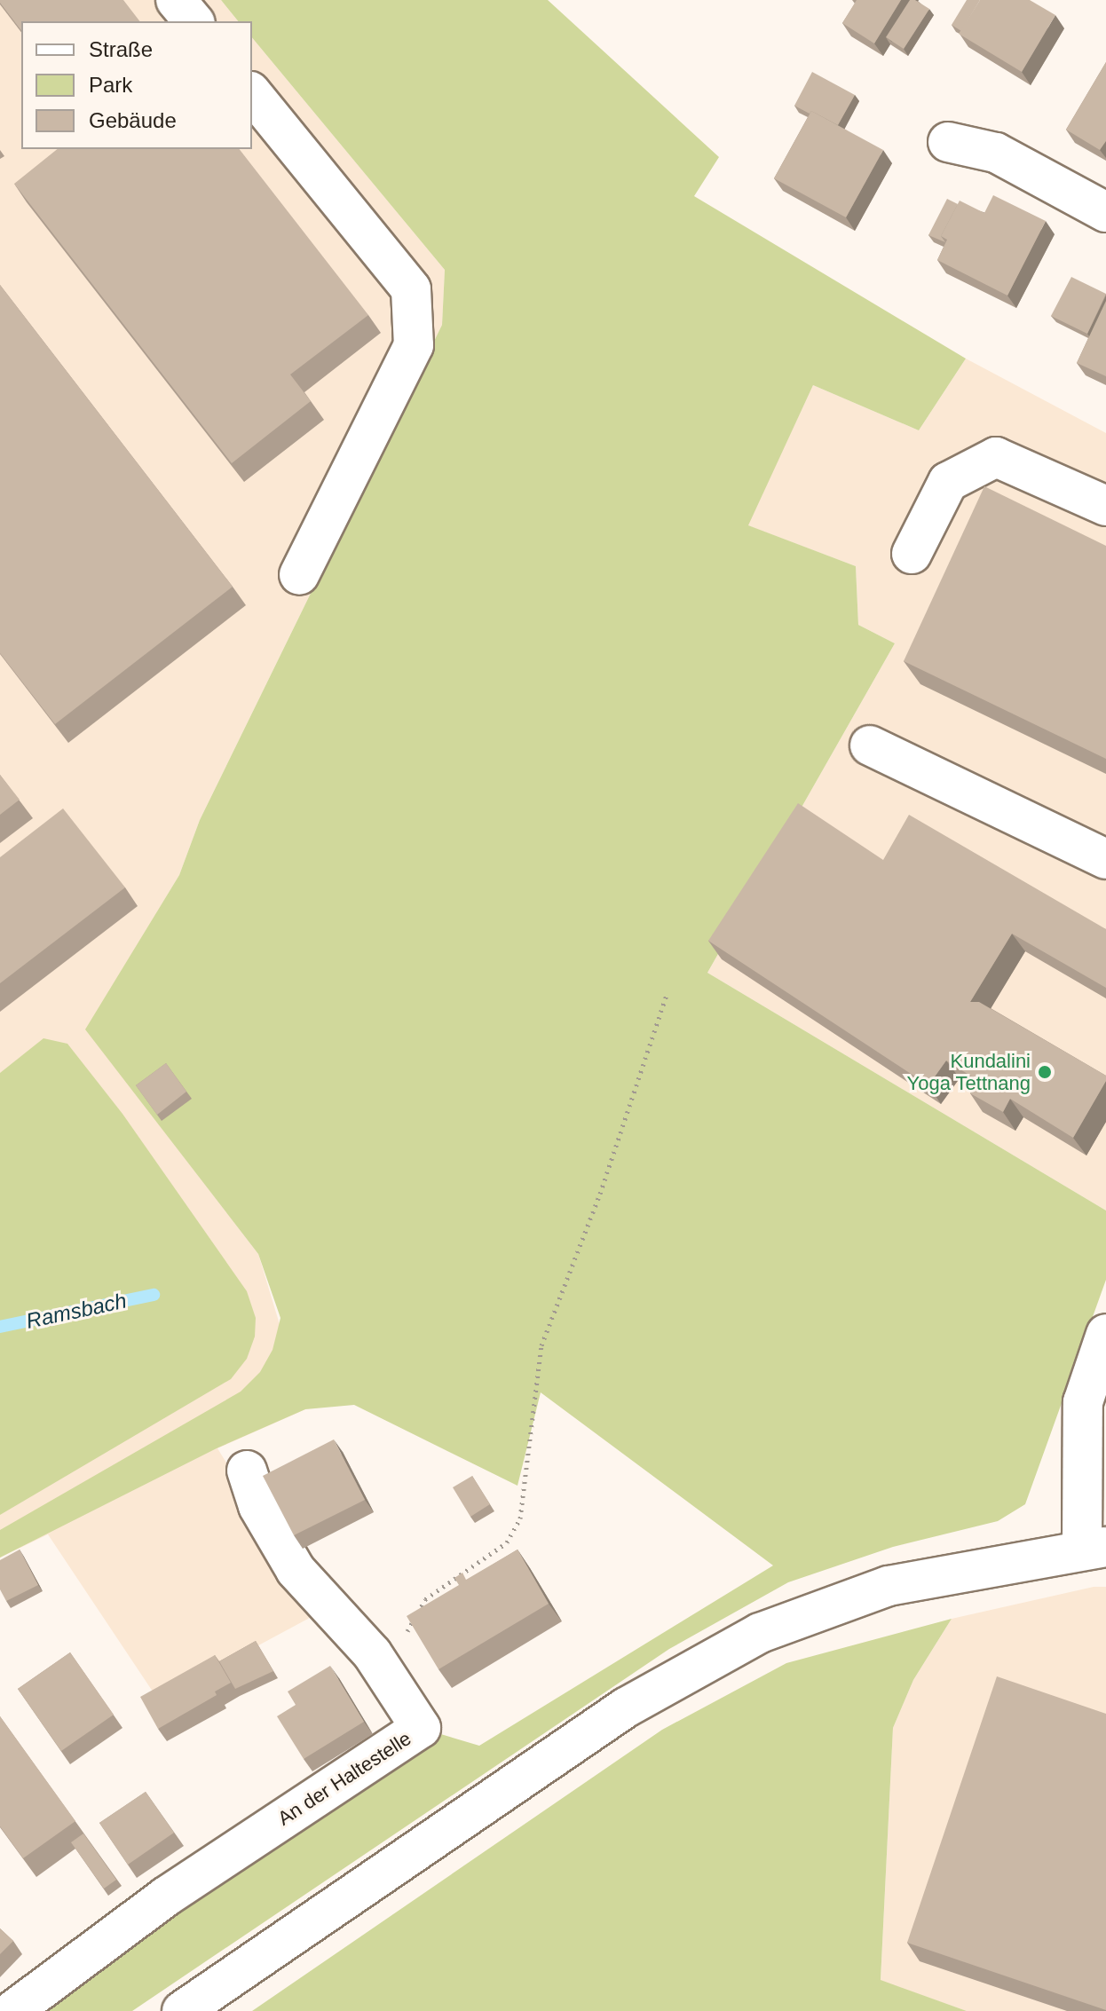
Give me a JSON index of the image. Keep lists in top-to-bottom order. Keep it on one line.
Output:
{"streets":{"main road":["An der Haltestelle"]},"water":["Ramsbach"],"places":["Kundalini Yoga Tettnang"],"legend":["Straße","Park","Gebäude"]}
